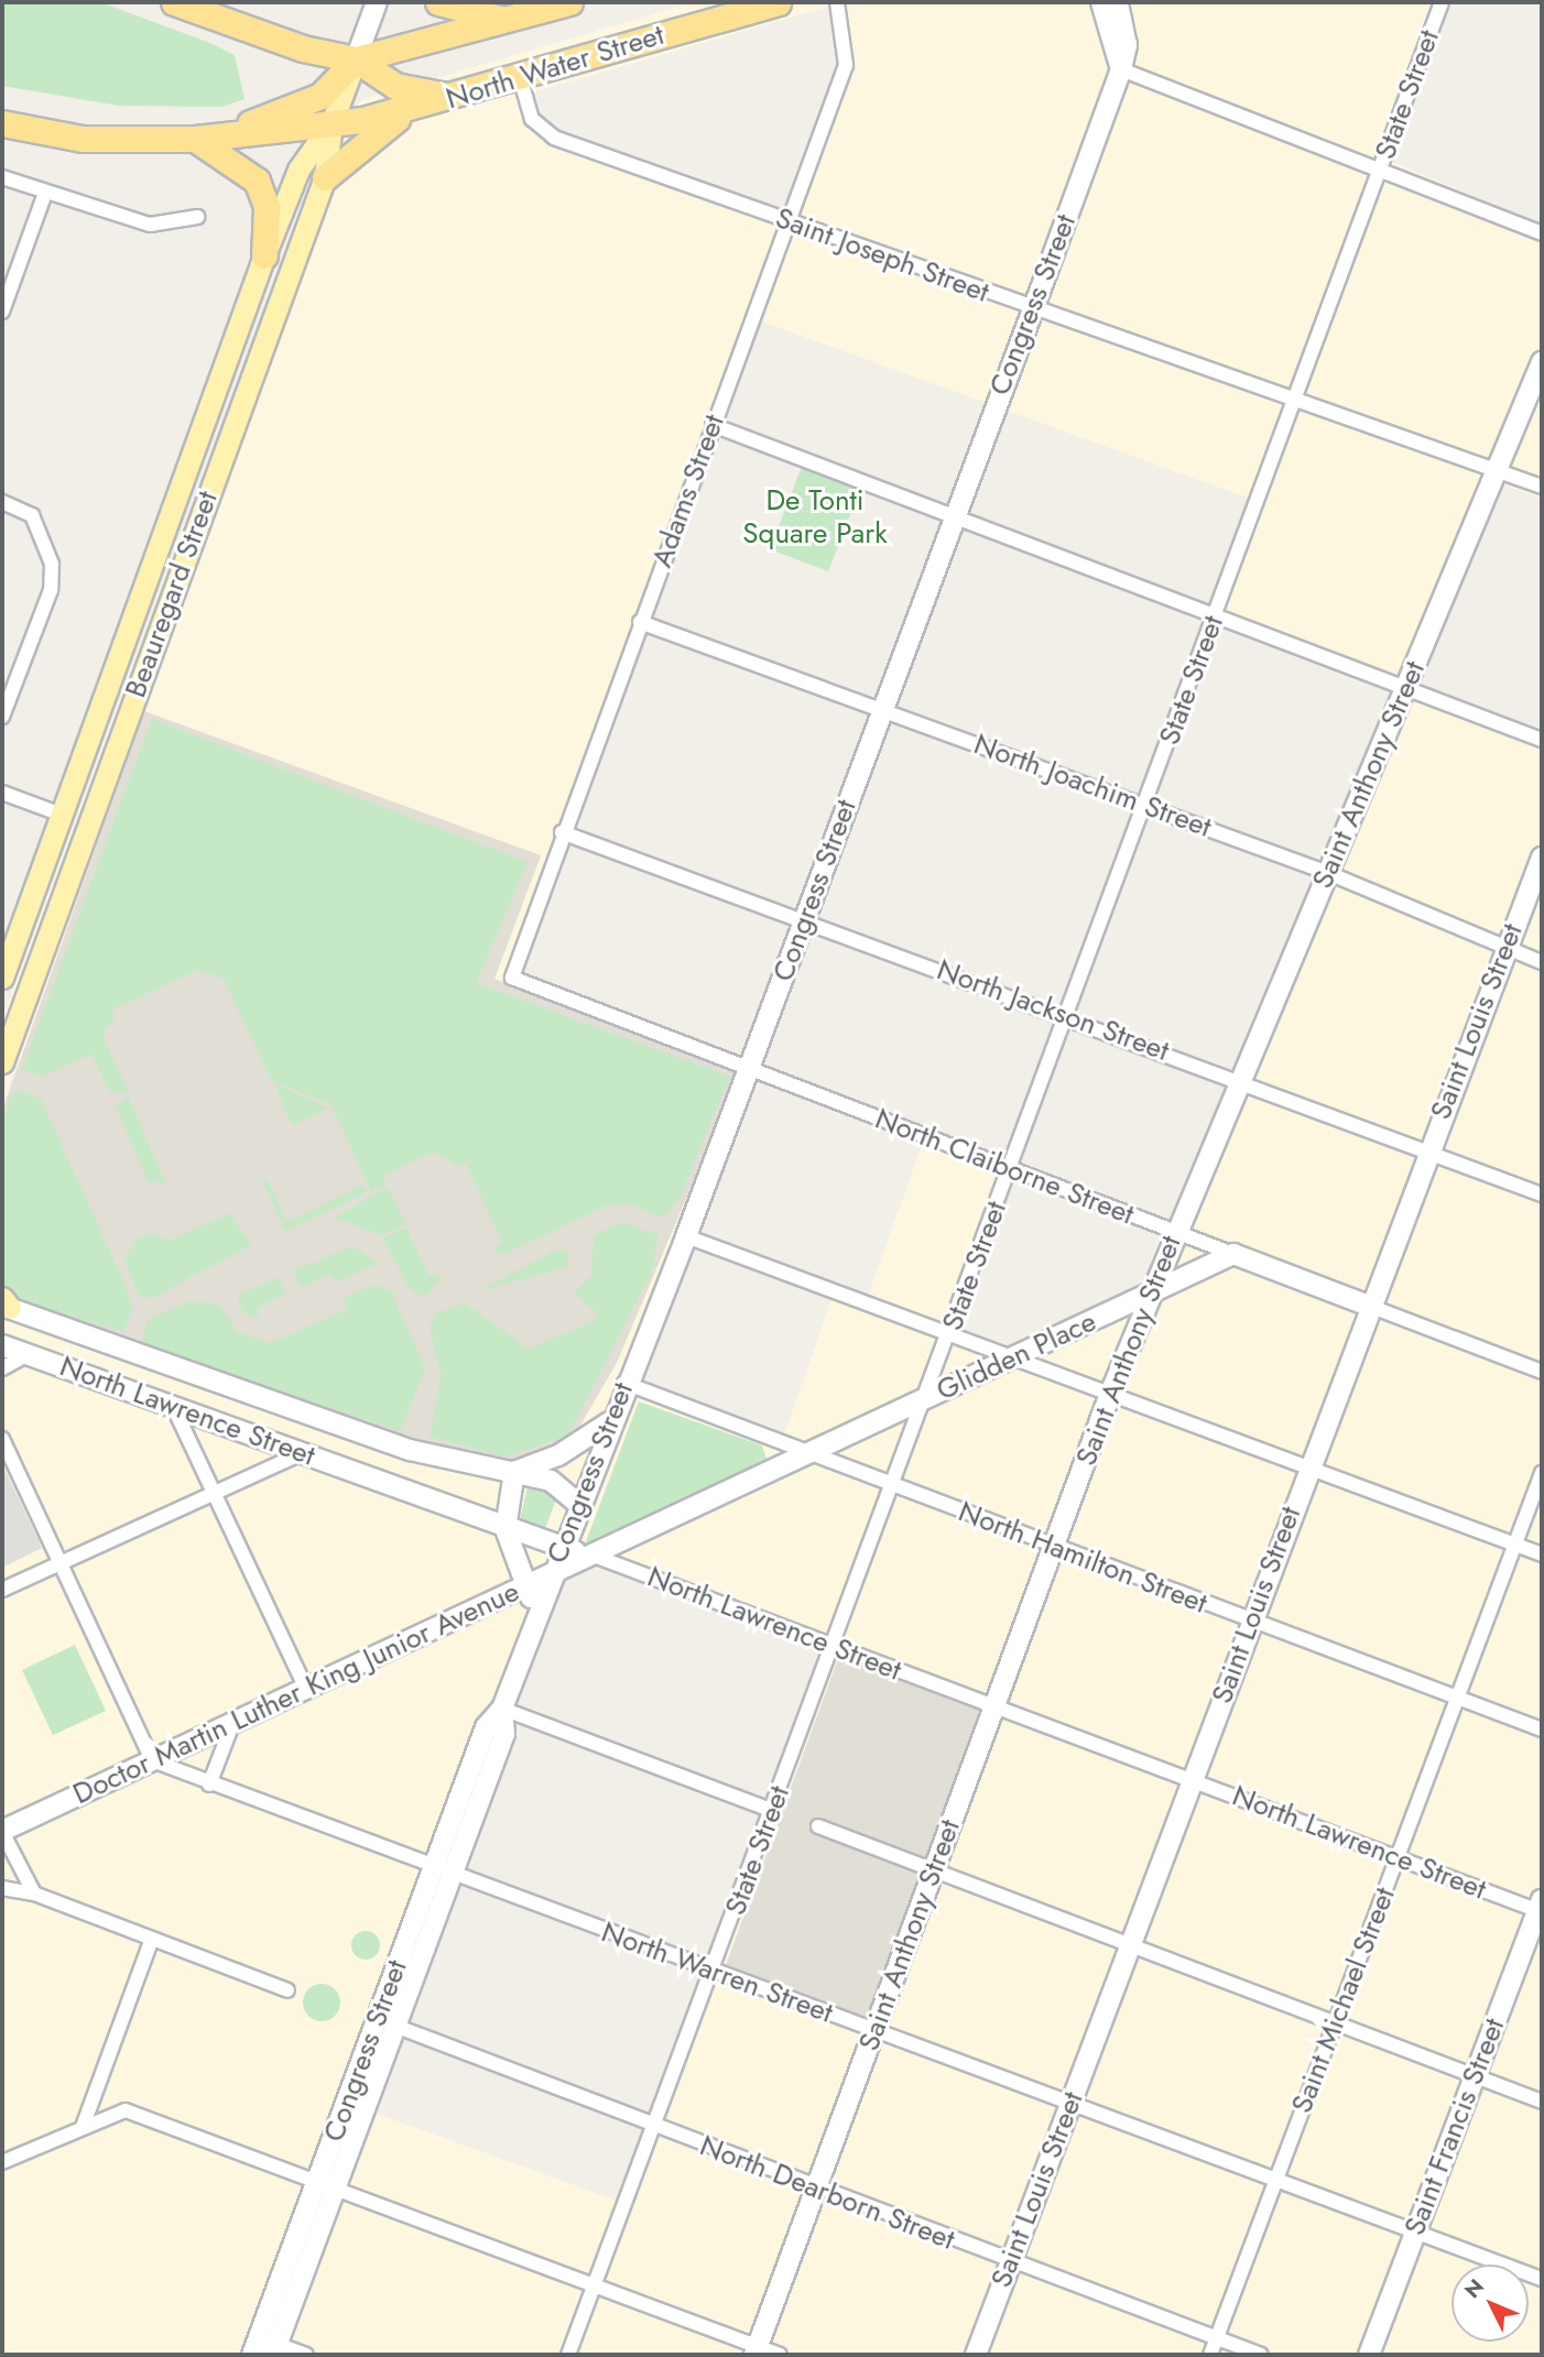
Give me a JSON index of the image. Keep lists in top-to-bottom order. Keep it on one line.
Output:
{"streets":{"highway":["North Water Street"],"main road":["Beauregard Street"],"street":["State Street","Saint Joseph Street","Congress Street","Adams Street","Saint Anthony Street","North Joachim Street","North Jackson Street","Saint Louis Street","North Claiborne Street","Glidden Place","North Lawrence Street","North Hamilton Street","Doctor Martin Luther King Junior Avenue","North Warren Street","Saint Michael Street","Saint Francis Street","North Dearborn Street"]},"crossings":[["North Water Street","Saint Joseph Street"],["North Water Street","Beauregard Street"],["State Street","Saint Joseph Street"],["State Street","North Joachim Street"],["State Street","North Jackson Street"],["State Street","North Claiborne Street"],["State Street","Glidden Place"],["State Street","North Lawrence Street"],["State Street","North Hamilton Street"],["State Street","Doctor Martin Luther King Junior Avenue"],["State Street","North Warren Street"],["State Street","North Dearborn Street"],["Saint Joseph Street","Congress Street"],["Saint Joseph Street","Adams Street"],["Saint Joseph Street","Saint Anthony Street"],["Congress Street","North Joachim Street"],["Congress Street","North Jackson Street"],["Congress Street","North Claiborne Street"],["Congress Street","North Lawrence Street"],["Congress Street","North Hamilton Street"],["Congress Street","Doctor Martin Luther King Junior Avenue"],["Congress Street","North Warren Street"],["Congress Street","North Dearborn Street"],["Adams Street","North Joachim Street"],["Adams Street","North Jackson Street"],["Adams Street","North Claiborne Street"],["Saint Anthony Street","North Joachim Street"],["Saint Anthony Street","North Jackson Street"],["Saint Anthony Street","North Claiborne Street"],["Saint Anthony Street","Glidden Place"],["Saint Anthony Street","North Lawrence Street"],["Saint Anthony Street","North Hamilton Street"],["Saint Anthony Street","North Warren Street"],["Saint Anthony Street","North Dearborn Street"],["North Joachim Street","Saint Louis Street"],["North Jackson Street","Saint Louis Street"],["Saint Louis Street","North Claiborne Street"],["Saint Louis Street","North Lawrence Street"],["Saint Louis Street","North Hamilton Street"],["Saint Louis Street","North Warren Street"],["Saint Louis Street","North Dearborn Street"],["North Claiborne Street","Glidden Place"],["Glidden Place","Doctor Martin Luther King Junior Avenue"],["North Lawrence Street","Doctor Martin Luther King Junior Avenue"],["North Lawrence Street","Saint Michael Street"],["North Lawrence Street","Saint Francis Street"],["North Hamilton Street","Doctor Martin Luther King Junior Avenue"],["North Hamilton Street","Saint Michael Street"],["Doctor Martin Luther King Junior Avenue","North Warren Street"],["North Warren Street","Saint Michael Street"],["North Warren Street","Saint Francis Street"],["Saint Michael Street","North Dearborn Street"]],"parks":["De Tonti Square Park"],"north":"top left"}
